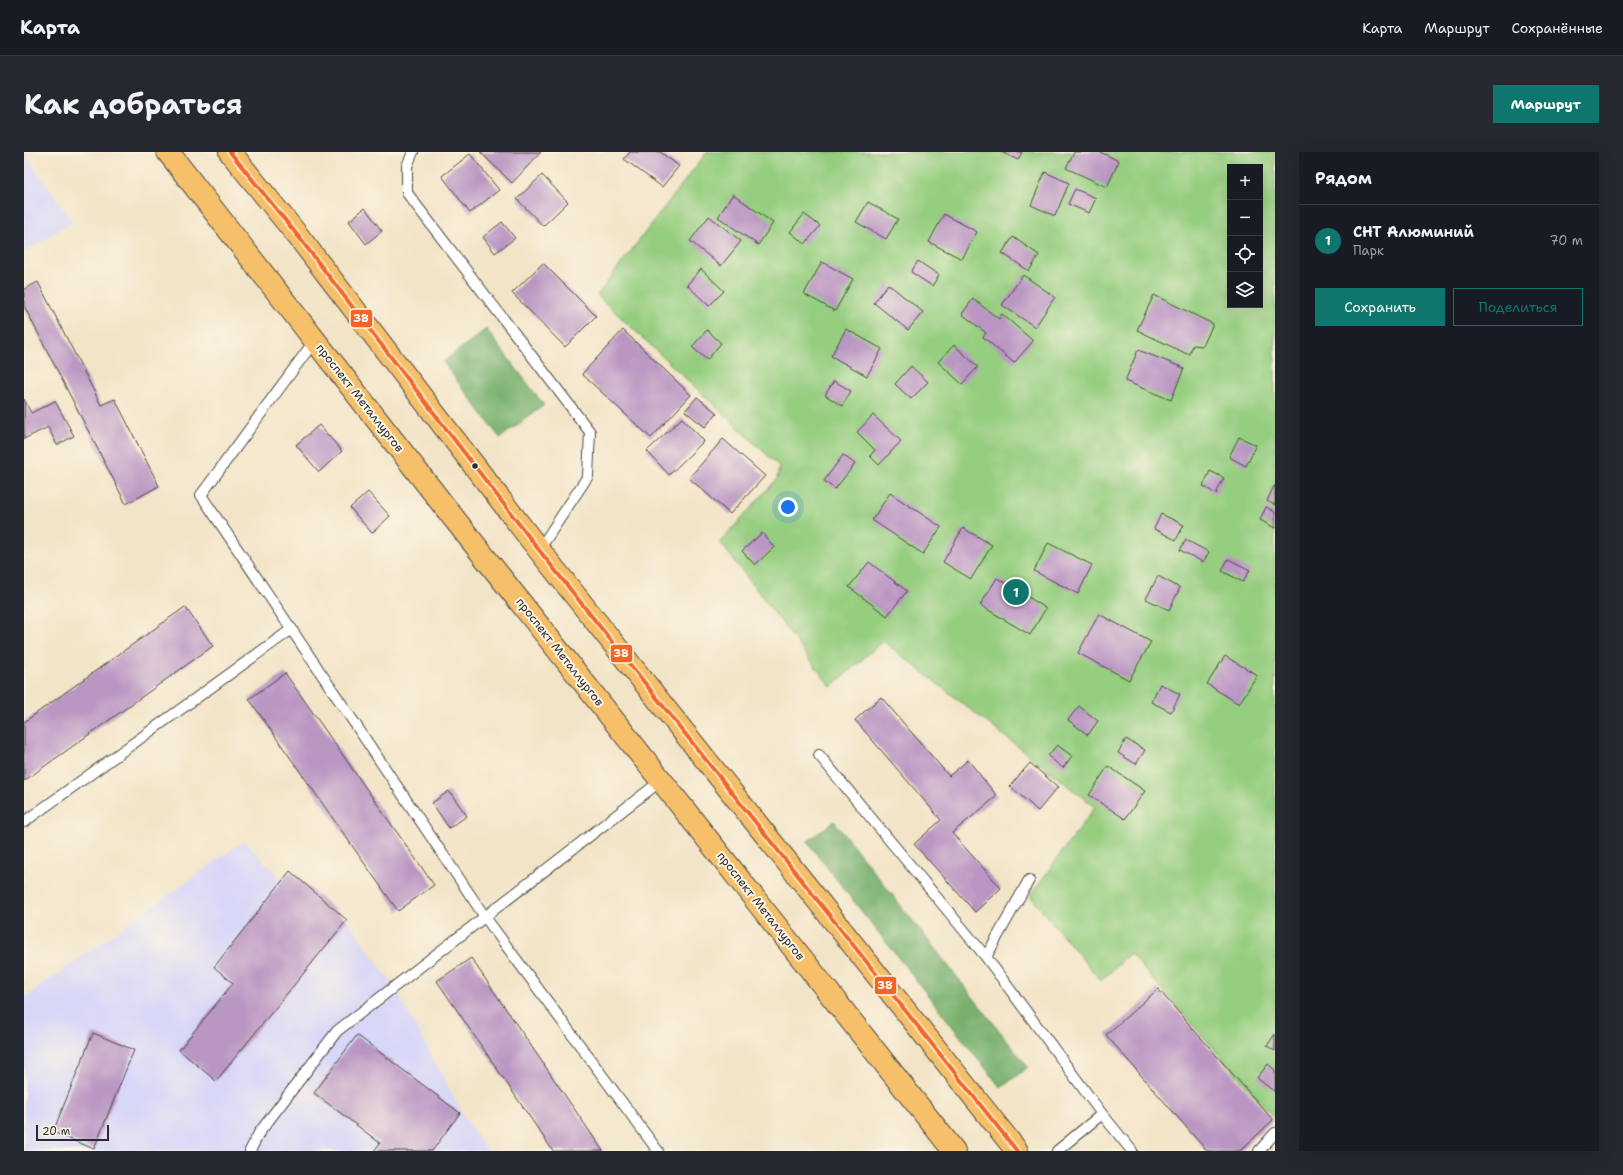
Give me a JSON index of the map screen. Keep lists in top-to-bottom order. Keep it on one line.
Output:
{"streets":{"main road":["проспект Металлургов"]},"lines":["transit line 38"],"scale_bar":"20 m","page":{"header":"Карта","nav":["Карта","Маршрут","Сохранённые"],"title":"Как добраться","buttons":["Маршрут",["Сохранить","Поделиться"]],"heading":"Рядом","map_buttons":["+","−"],"list":[{"mark":"1","name":"СНТ Алюминий","note":"Парк","value":"70 m"}],"pins":"1","scale":"20 m"}}
